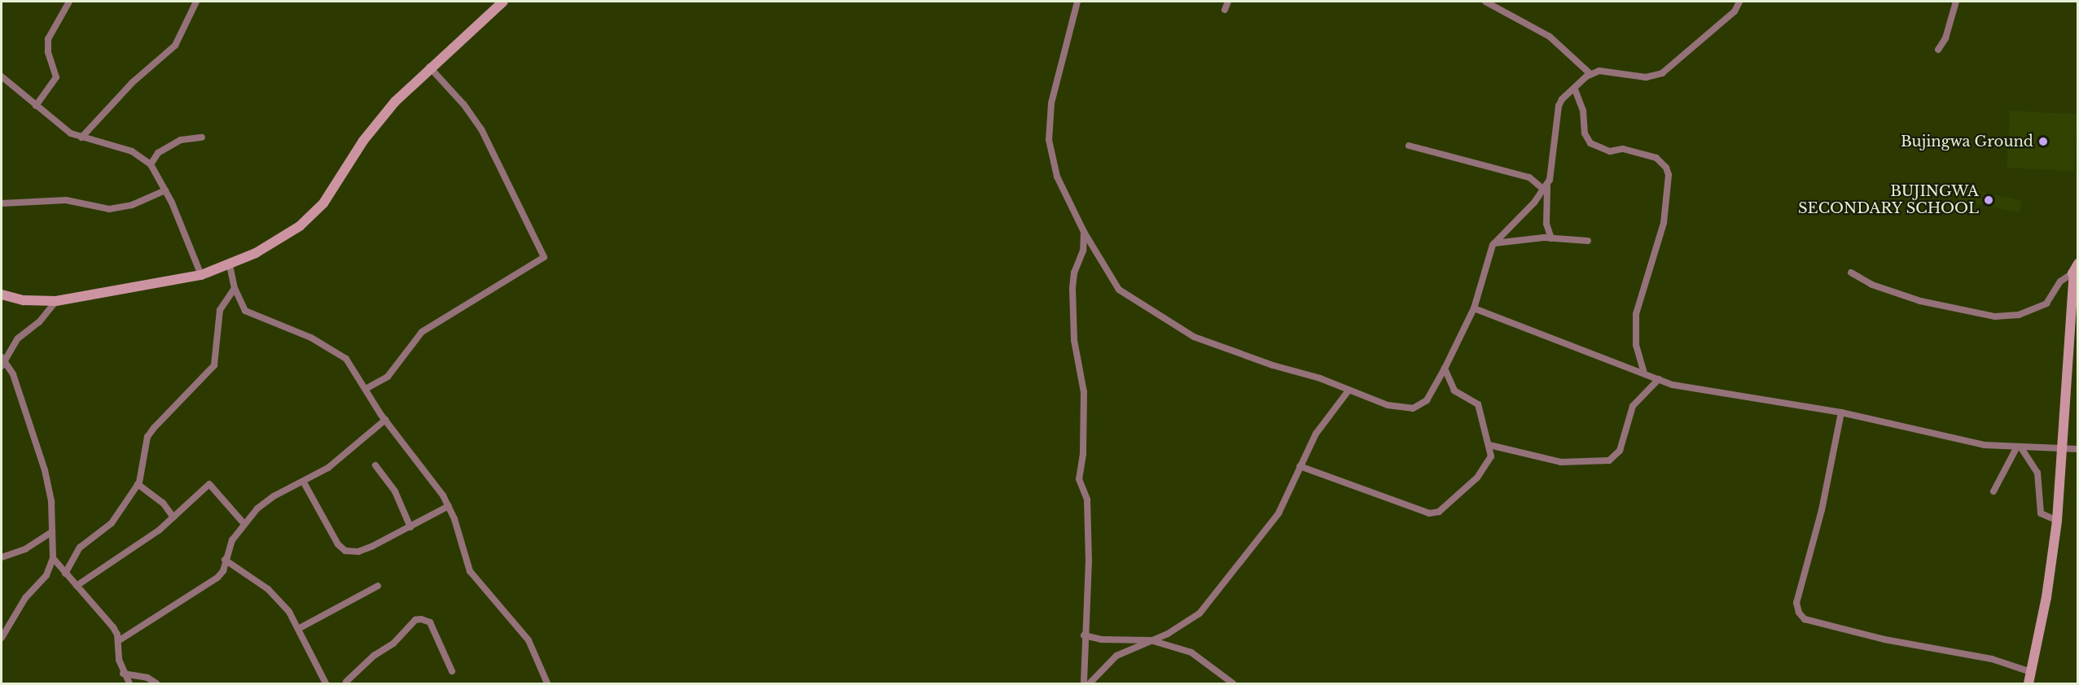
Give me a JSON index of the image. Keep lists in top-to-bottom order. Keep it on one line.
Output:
{"places":["Bujingwa Ground","BUJINGWA SECONDARY SCHOOL"]}
